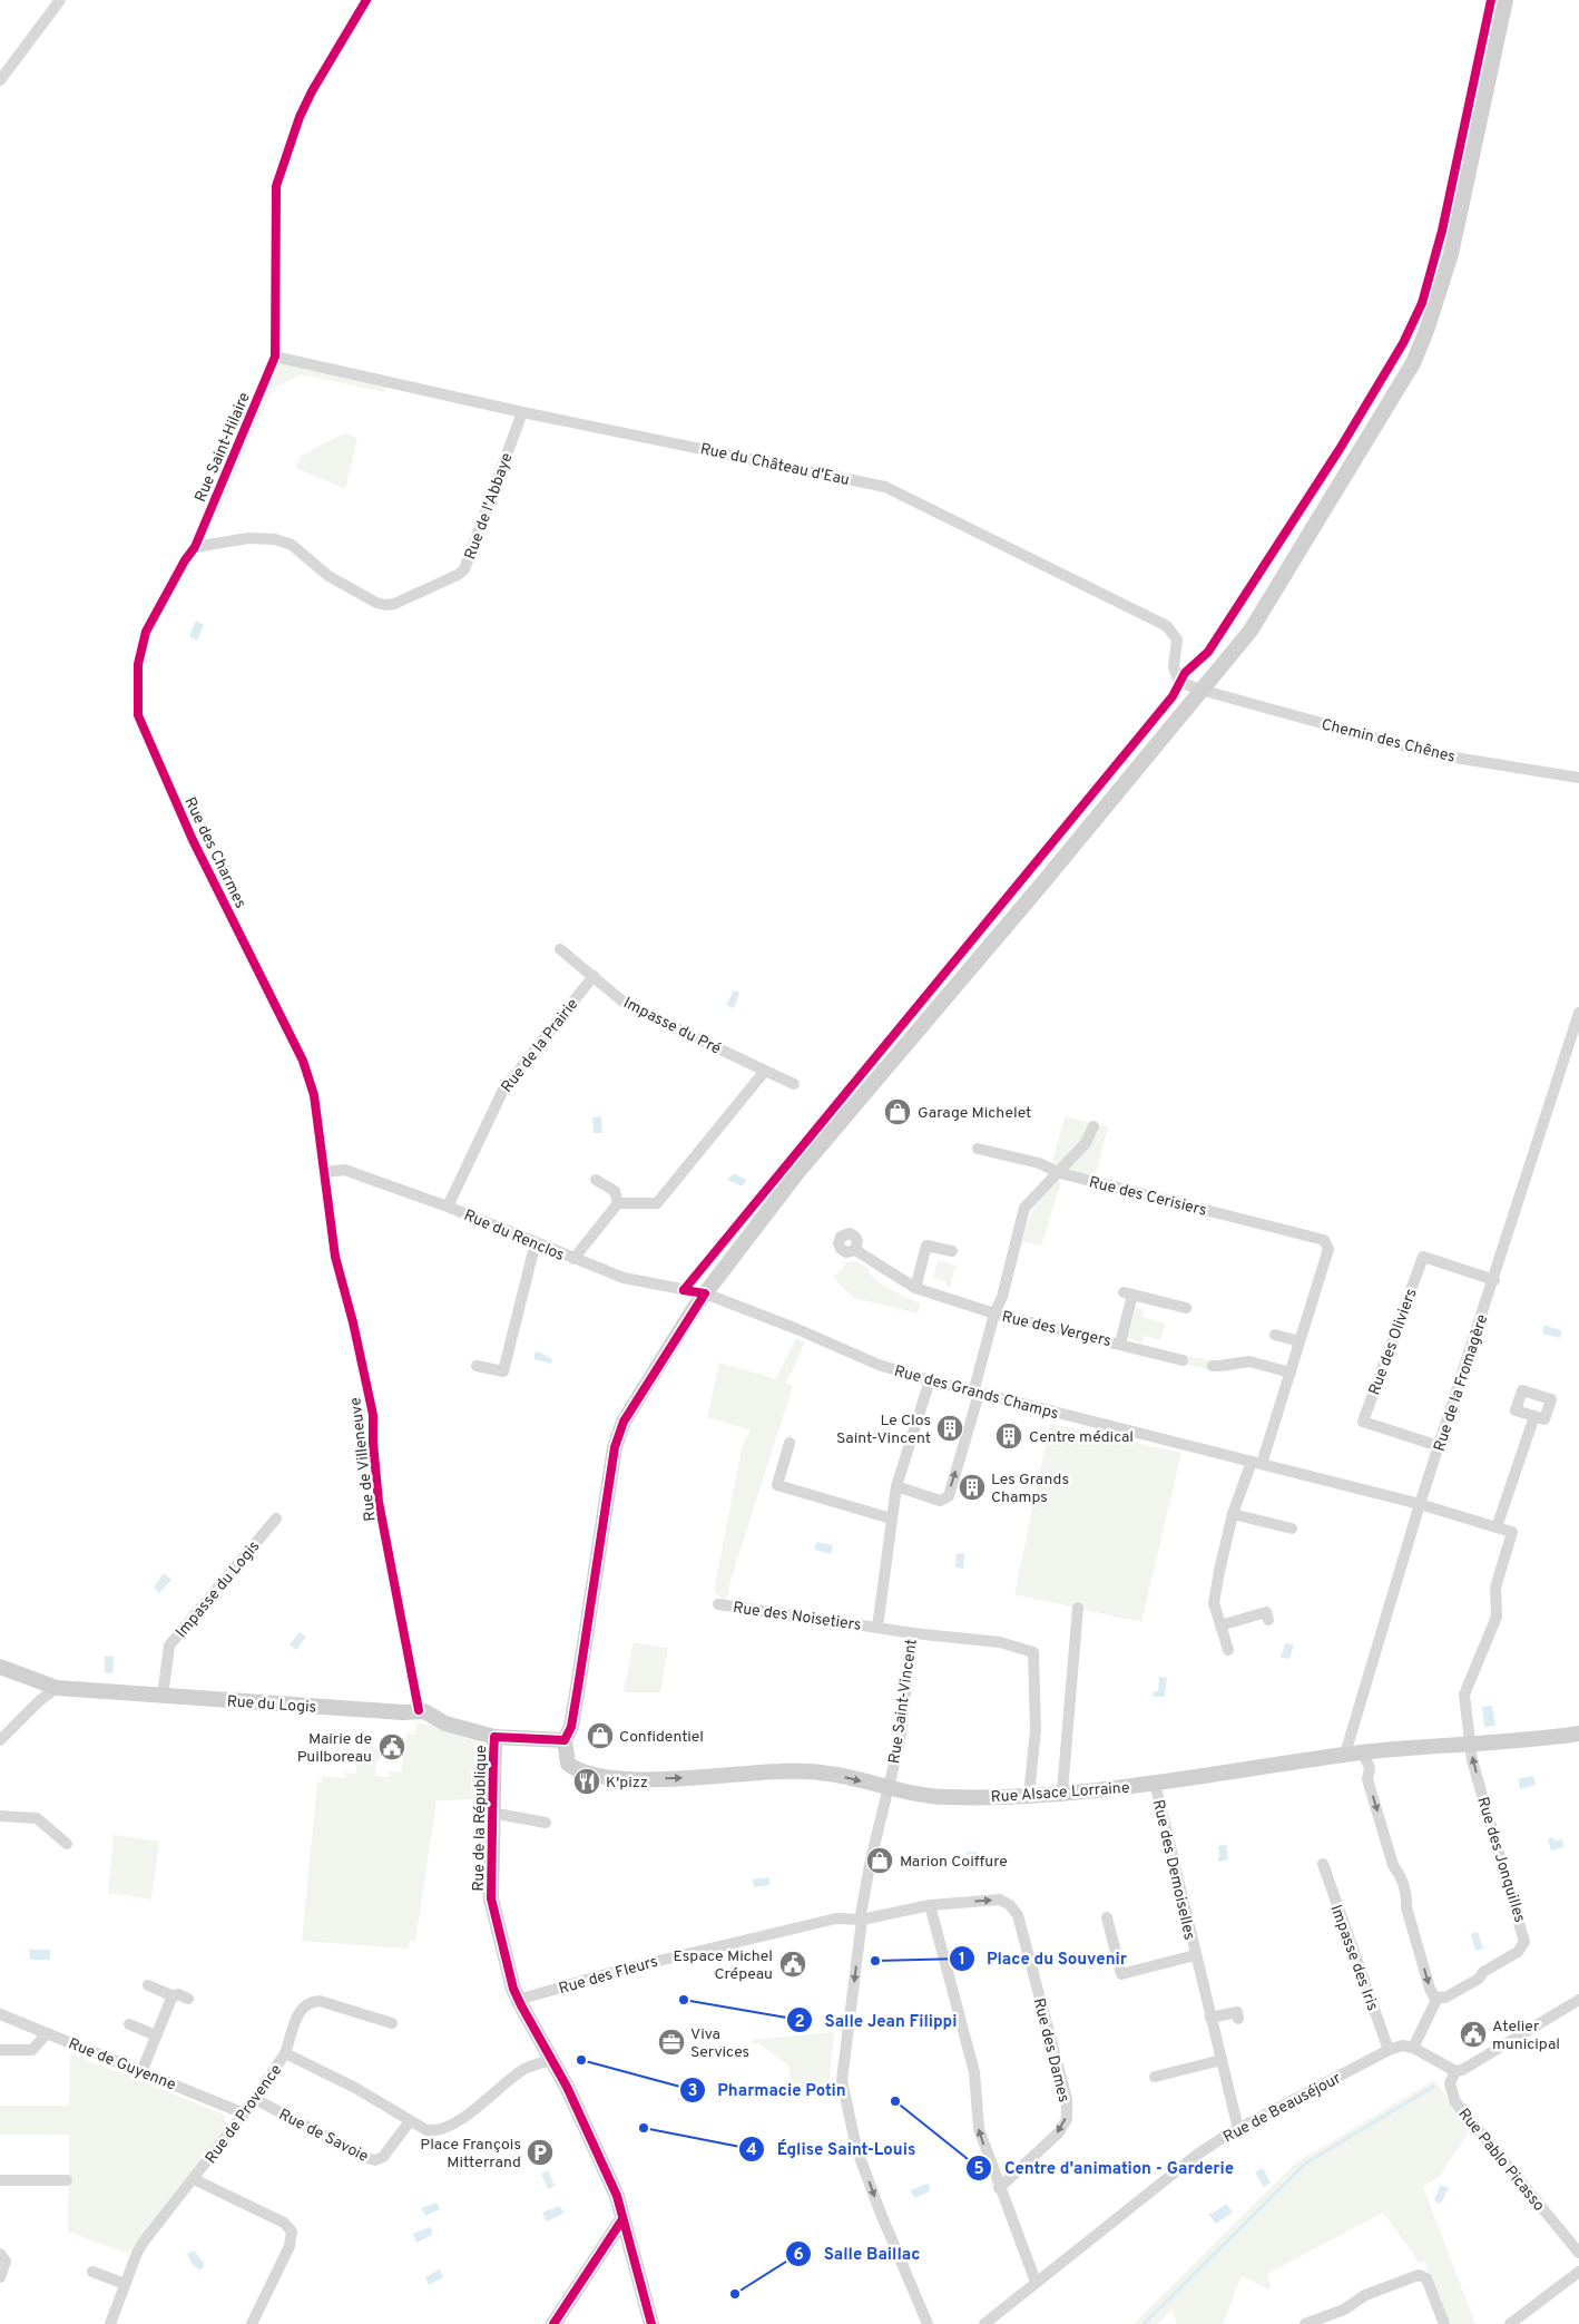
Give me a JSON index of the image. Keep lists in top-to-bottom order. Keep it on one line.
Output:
{"streets":{"main road":["Rue du Logis","Rue Alsace Lorraine","Rue de la République"],"street":["Rue Saint-Hilaire","Rue du Château d'Eau","Rue de l'Abbaye","Chemin des Chênes","Rue des Charmes","Impasse du Pré","Rue de la Prairie","Rue des Cerisiers","Rue du Renclos","Rue des Vergers","Rue des Oliviers","Rue de la Fromagère","Rue des Grands Champs","Rue de Villeneuve","Impasse du Logis","Rue des Noisetiers","Rue Saint-Vincent","Rue des Jonquilles","Rue des Demoiselles","Impasse des Iris","Rue des Fleurs","Rue des Dames","Rue de Guyenne","Rue de Beauséjour","Rue de Provence","Rue de Savoie","Rue Pablo Picasso"]},"crossings":[["Rue Saint-Hilaire","Rue du Château d'Eau"],["Rue Saint-Hilaire","Rue de l'Abbaye"],["Rue Saint-Hilaire","Rue des Charmes"],["Rue du Château d'Eau","Rue de l'Abbaye"],["Rue du Château d'Eau","Chemin des Chênes"],["Rue de l'Abbaye","Rue des Charmes"],["Rue des Charmes","Rue du Renclos"],["Rue des Charmes","Rue de Villeneuve"],["Impasse du Pré","Rue de la Prairie"],["Rue de la Prairie","Rue du Renclos"],["Rue des Cerisiers","Rue des Vergers"],["Rue du Renclos","Rue des Grands Champs"],["Rue du Renclos","Rue de Villeneuve"],["Rue des Vergers","Rue des Grands Champs"],["Rue des Oliviers","Rue de la Fromagère"],["Rue de la Fromagère","Rue des Grands Champs"],["Rue de la Fromagère","Rue Alsace Lorraine"],["Rue de Villeneuve","Rue du Logis"],["Impasse du Logis","Rue du Logis"],["Rue des Noisetiers","Rue Saint-Vincent"],["Rue Saint-Vincent","Rue Alsace Lorraine"],["Rue Saint-Vincent","Rue des Fleurs"],["Rue Saint-Vincent","Rue des Dames"],["Rue du Logis","Rue de la République"],["Rue Alsace Lorraine","Rue de la République"],["Rue Alsace Lorraine","Rue des Jonquilles"],["Rue Alsace Lorraine","Rue des Demoiselles"],["Rue de la République","Rue des Fleurs"],["Rue de la République","Rue de Provence"],["Rue des Demoiselles","Rue de Beauséjour"],["Impasse des Iris","Rue de Beauséjour"],["Rue des Fleurs","Rue des Dames"],["Rue de Guyenne","Rue de Provence"],["Rue de Provence","Rue de Savoie"]],"one_way":["Rue Saint-Vincent","Rue des Jonquilles"],"places":{"shop":["Garage Michelet","Confidentiel","Marion Coiffure"],"building":["Le Clos Saint-Vincent","Centre médical","Les Grands Champs"],"public building":["Mairie de Puilboreau","Espace Michel Crépeau","Atelier municipal"],"restaurant":["K'pizz"],"other":["Place du Souvenir","Salle Jean Filippi","Pharmacie Potin","Centre d'animation - Garderie","Église Saint-Louis","Salle Baillac"],"office":["Viva Services"],"parking":["Place François Mitterrand"]}}
